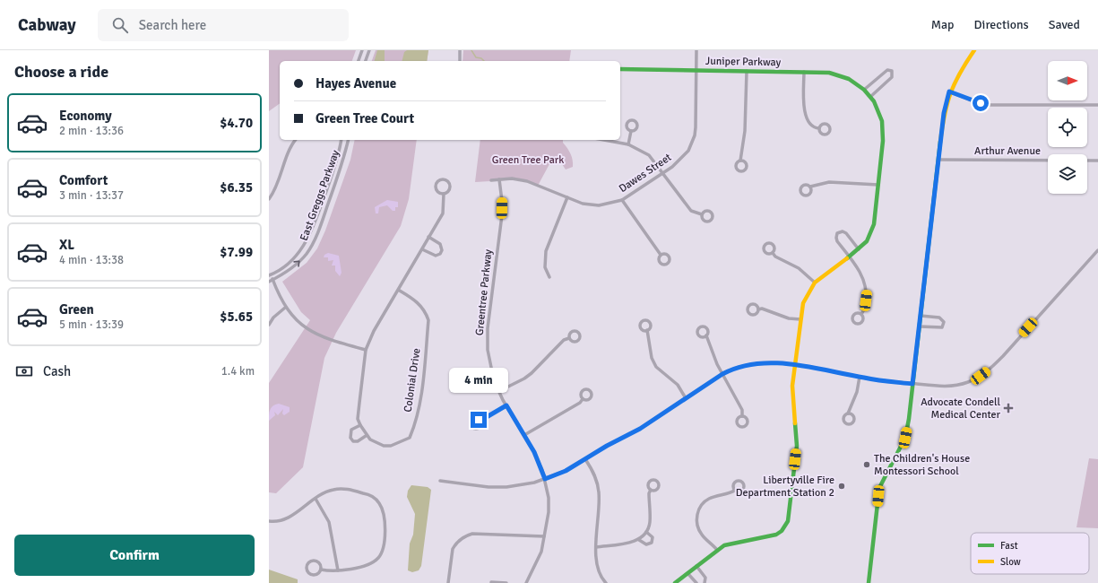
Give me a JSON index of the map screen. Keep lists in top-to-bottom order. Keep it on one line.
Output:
{"streets":{"street":["Juniper Parkway","Arthur Avenue","Dawes Street","East Greggs Parkway","Greentree Parkway","Colonial Drive"]},"crossings":[["Juniper Parkway","Dawes Street"],["Dawes Street","Greentree Parkway"]],"parks":["Green Tree Park"],"places":{"health":["Advocate Condell Medical Center"],"other":["The Children's House Montessori School","Libertyville Fire Department Station 2"]},"legend":["Fast","Slow"],"north":"right","page":{"header":"Cabway","search":"Search here","nav":["Map","Directions","Saved"],"heading":"Choose a ride","banner":["Hayes Avenue","Green Tree Court"],"list":[{"name":"Economy","note":"2 min · 13:36","value":"$4.70"},{"name":"Comfort","note":"3 min · 13:37","value":"$6.35"},{"name":"XL","note":"4 min · 13:38","value":"$7.99"},{"name":"Green","note":"5 min · 13:39","value":"$5.65"}],"pay":["Cash","1.4 km"],"bubble":"4 min","buttons":"Confirm"}}
